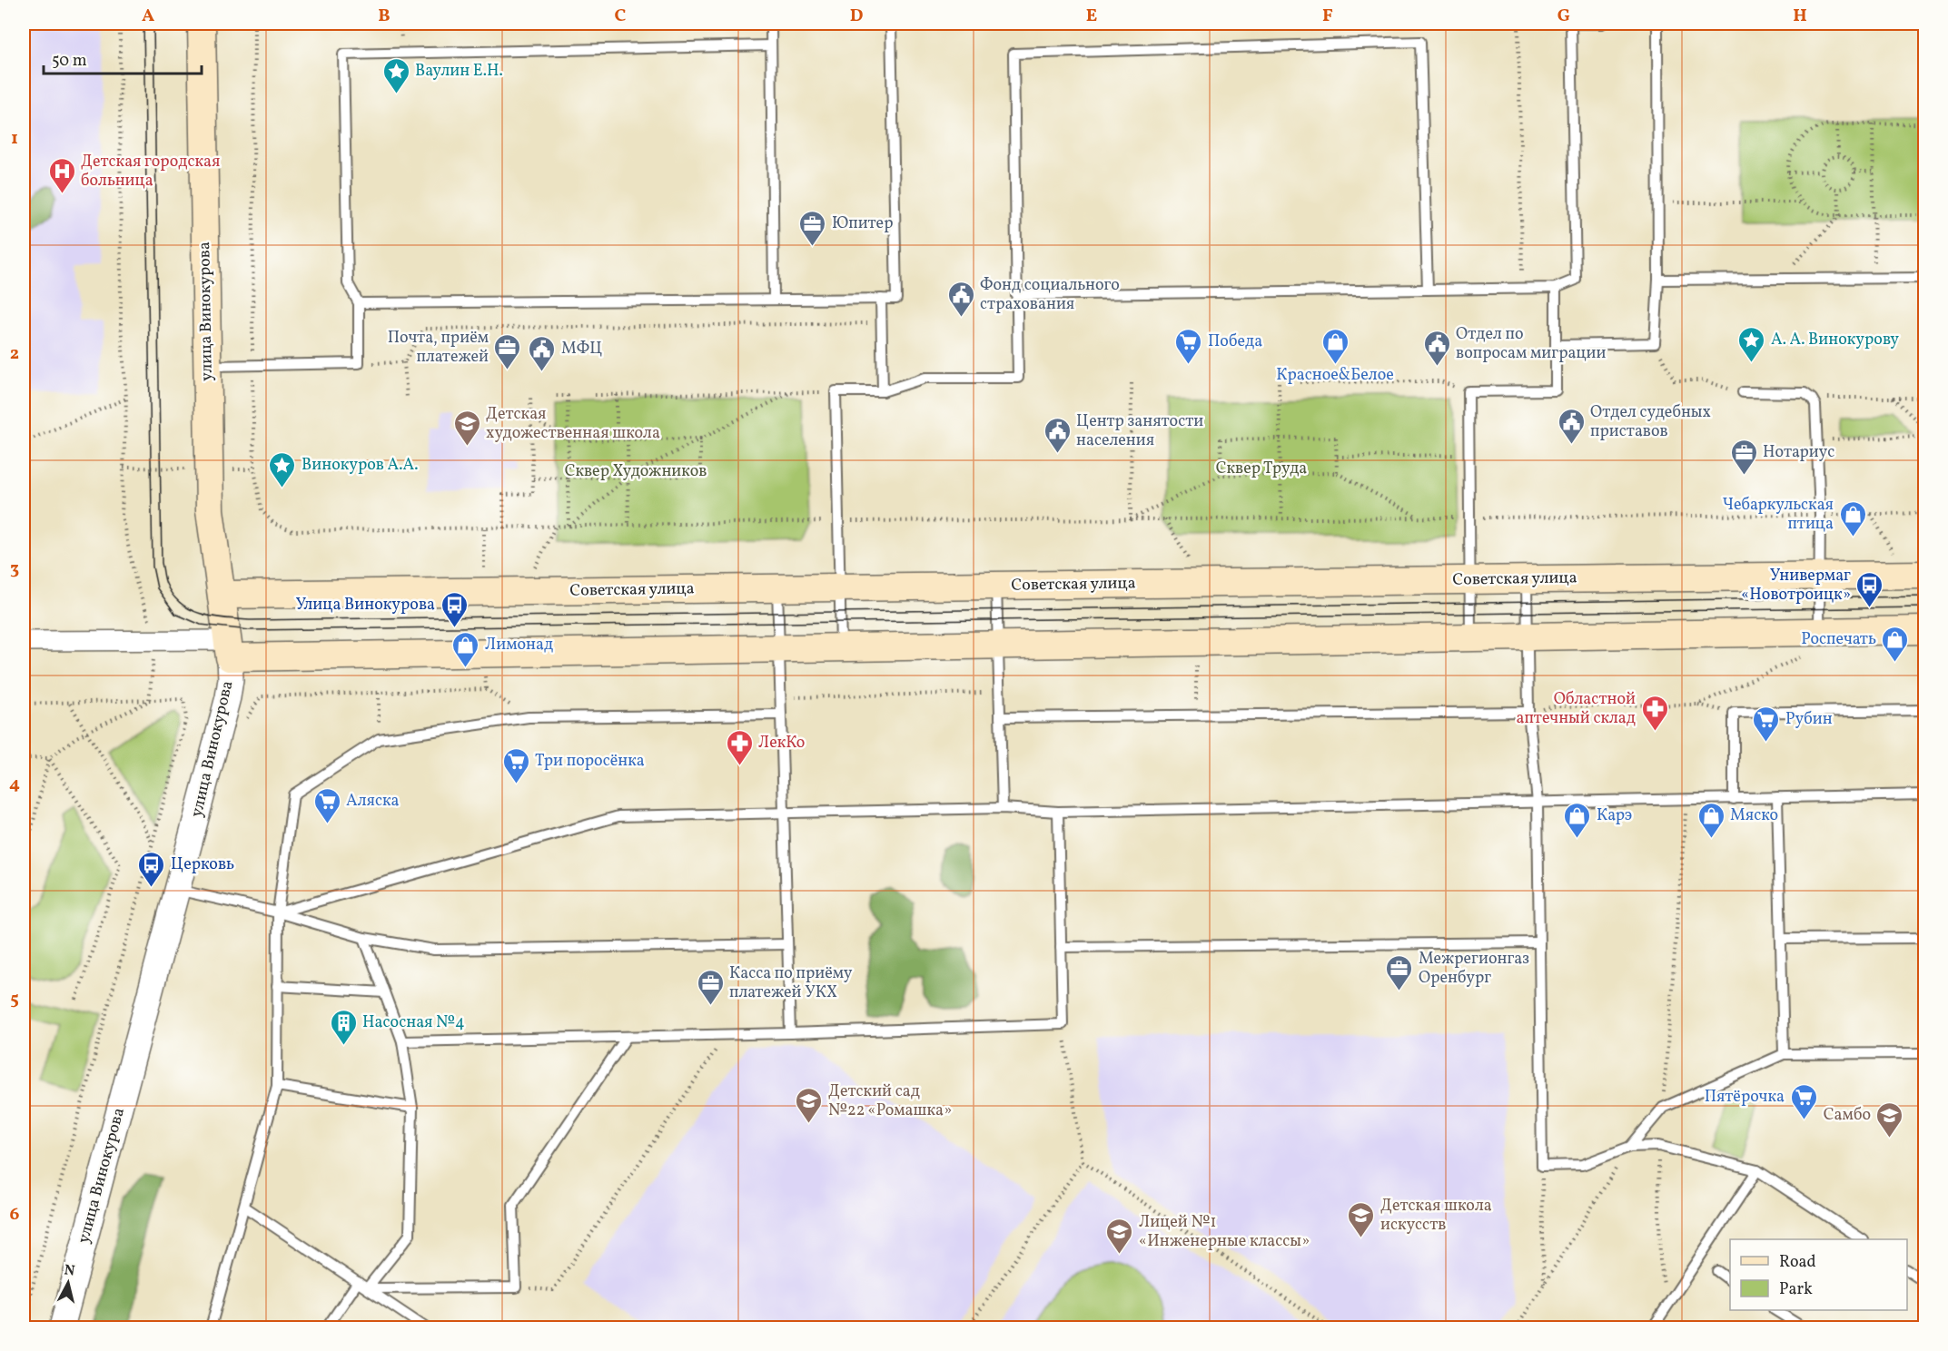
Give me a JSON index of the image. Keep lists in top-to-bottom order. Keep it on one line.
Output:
{"streets":{"main road":["улица Винокурова","Советская улица"]},"crossings":[["улица Винокурова","Советская улица"]],"parks":["Сквер Труда","Сквер Художников"],"places":{"place":["Ваулин Е.Н.","А. А. Винокурову","Винокуров А.А."],"hospital":["Детская городская больница"],"office":["Юпитер","Почта, приём платежей","Нотариус","Межрегионгаз Оренбург","Касса по приёму платежей УКХ"],"public building":["Фонд социального страхования","Отдел по вопросам миграции","МФЦ","Отдел судебных приставов","Центр занятости населения"],"supermarket":["Победа","Рубин","Три поросёнка","Аляска","Пятёрочка"],"shop":["Красное&Белое","Чебаркульская птица","Роспечать","Лимонад","Карэ","Мяско"],"school or university":["Детская художественная школа","Детский сад №22 «Ромашка»","Самбо","Детская школа искусств","Лицей №1 «Инженерные классы»"],"bus stop":["Универмаг «Новотроицк»","Улица Винокурова","Церковь"],"pharmacy":["Областной аптечный склад","ЛекКо"],"building":["Насосная №4"]},"legend":["Road","Park"],"scale_bar":"50 m","north":"top","grid":{"columns":["A","B","C","D","E","F","G","H"],"rows":["1","2","3","4","5","6"]}}
